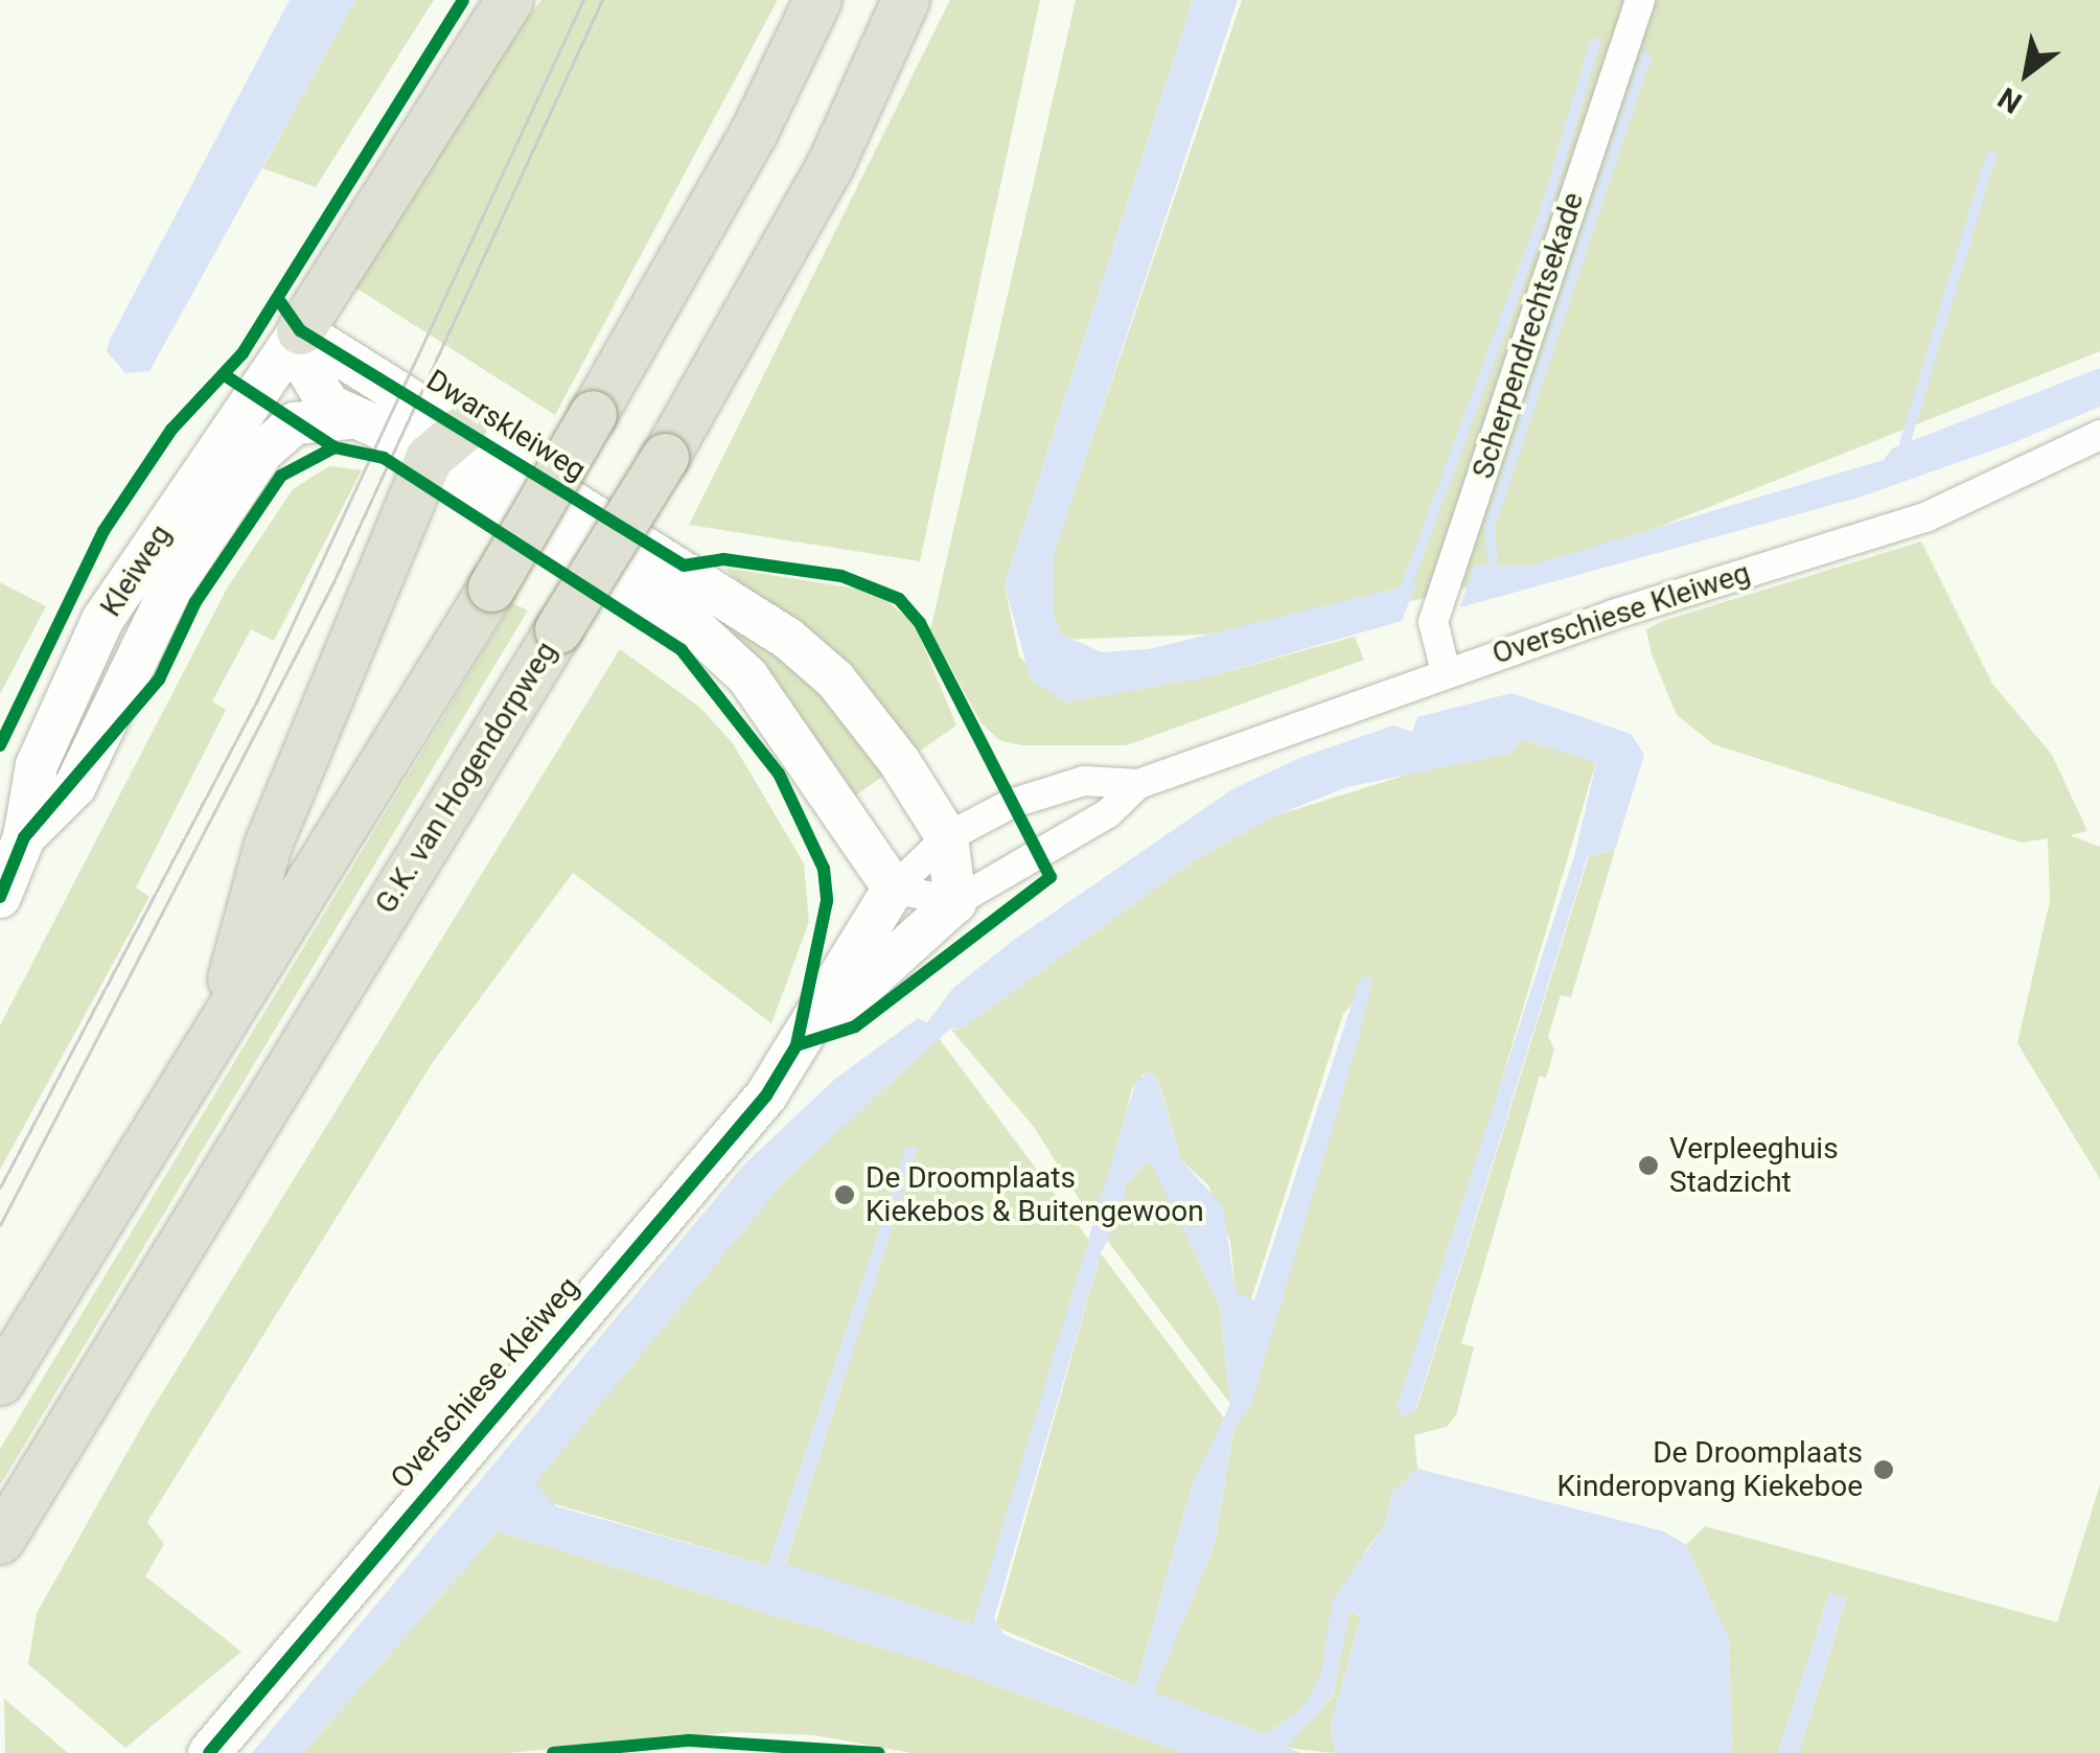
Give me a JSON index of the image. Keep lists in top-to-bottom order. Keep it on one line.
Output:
{"streets":{"main road":["G.K. van Hogendorpweg"],"street":["Scherpendrechtsekade","Dwarskleiweg","Kleiweg","Overschiese Kleiweg"]},"crossings":[["Scherpendrechtsekade","Overschiese Kleiweg"],["Dwarskleiweg","Kleiweg"],["Dwarskleiweg","Overschiese Kleiweg"]],"places":["Verpleeghuis Stadzicht","De Droomplaats Kiekebos & Buitengewoon","De Droomplaats Kinderopvang Kiekeboe"],"north":"bottom left"}
